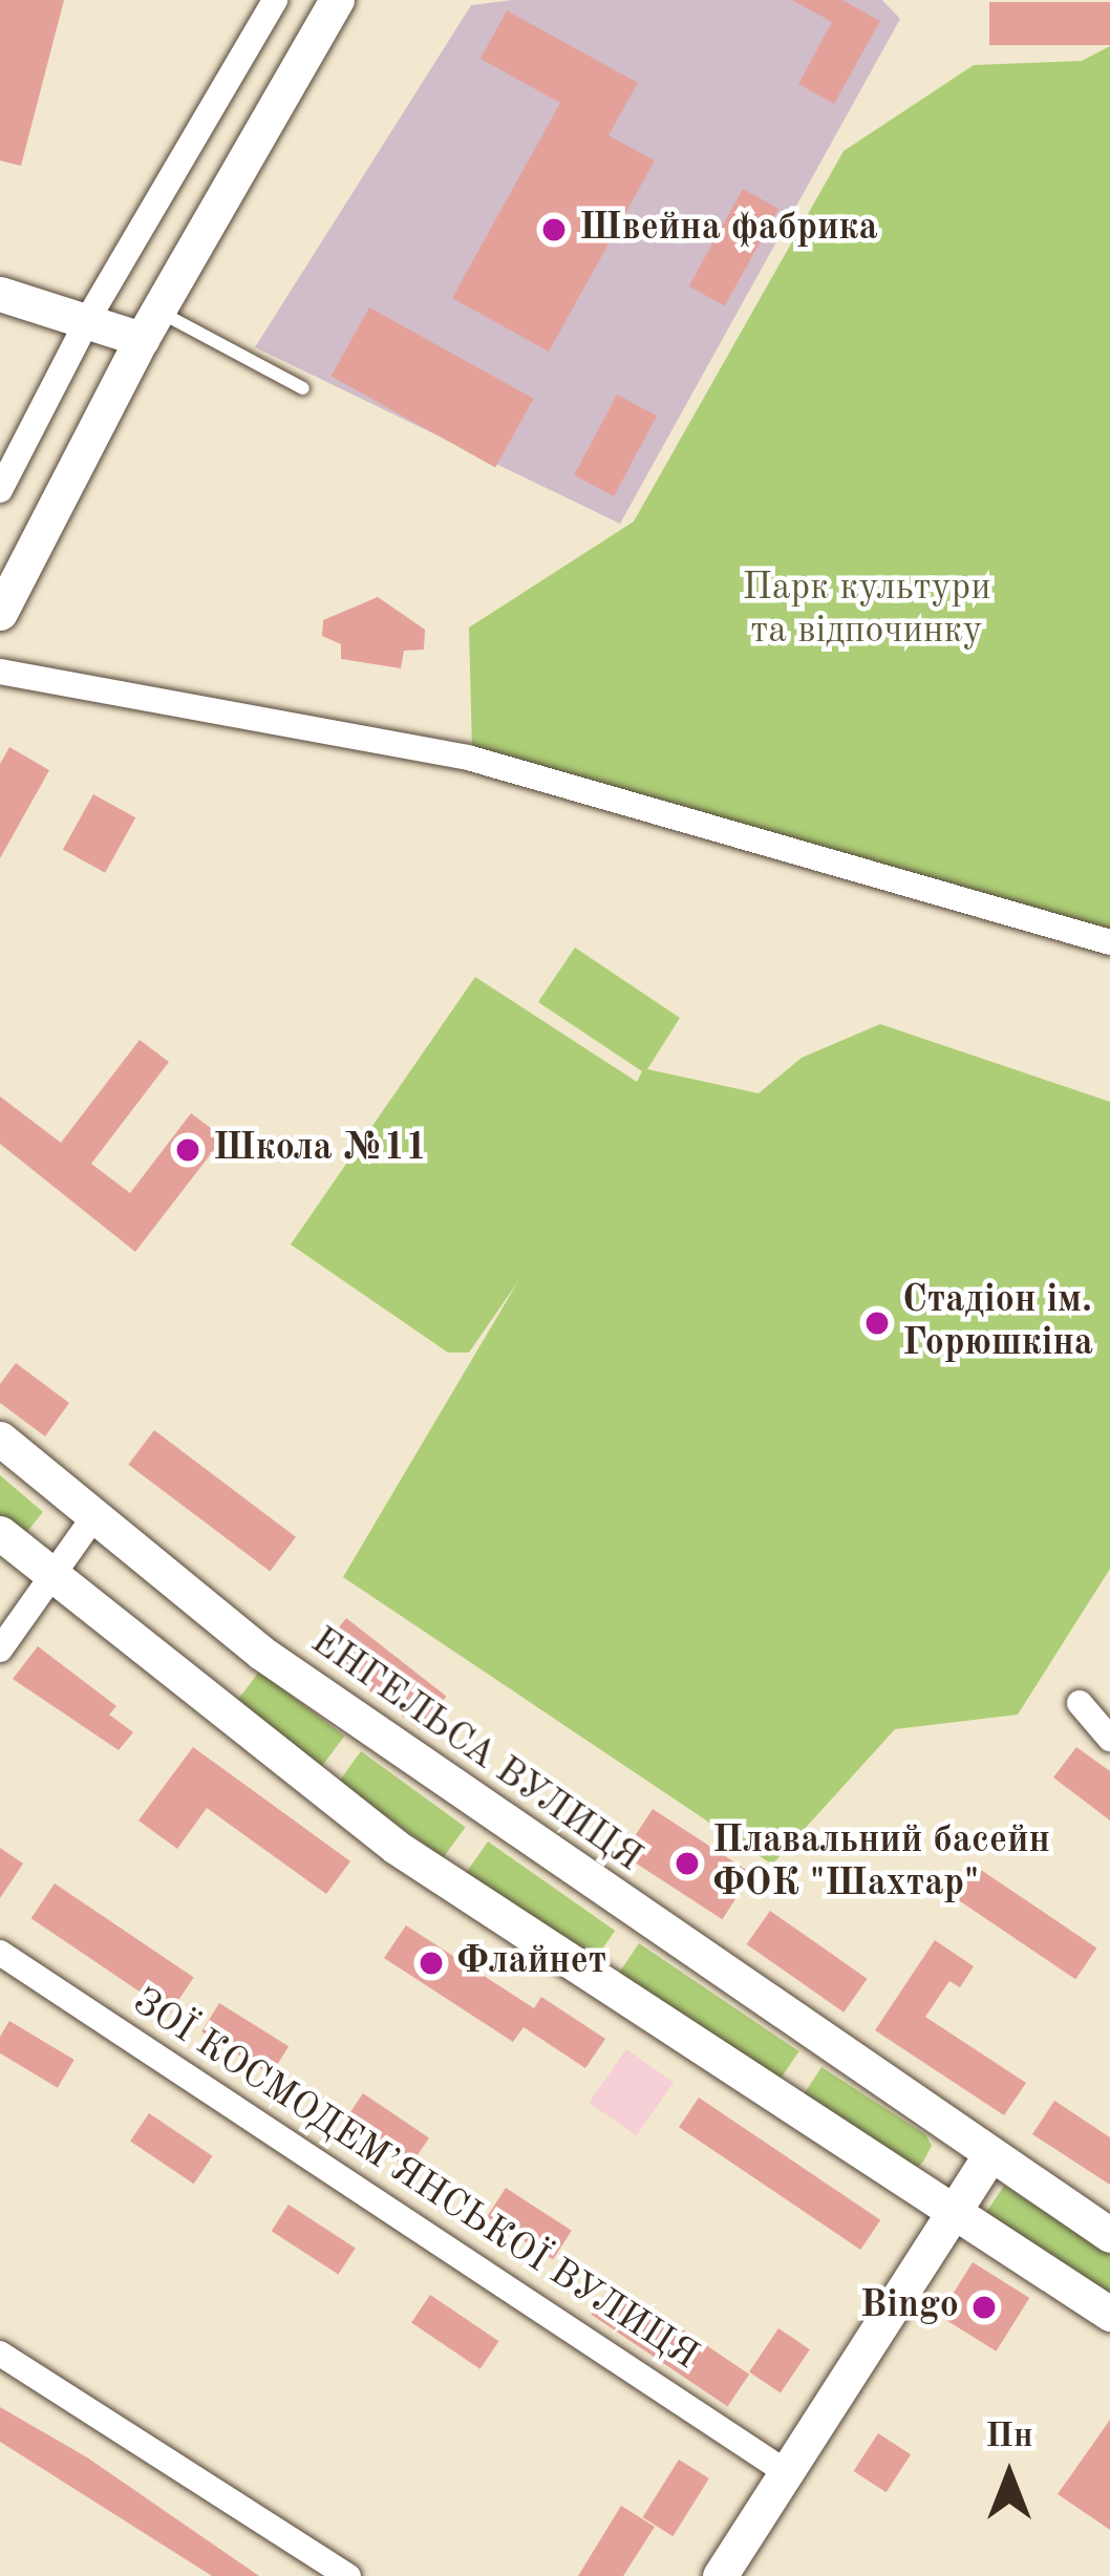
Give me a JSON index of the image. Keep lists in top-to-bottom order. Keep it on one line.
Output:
{"streets":{"street":["ЕНГЕЛЬСА ВУЛИЦЯ","ЗОЇ КОСМОДЕМ’ЯНСЬКОЇ ВУЛИЦЯ"]},"parks":["Парк культури та відпочинку"],"places":["Швейна фабрика","Школа №11","Стадіон ім. Горюшкіна","Плавальний басейн ФОК \"Шахтар\"","Флайнет","Bingo"],"north":"top"}
